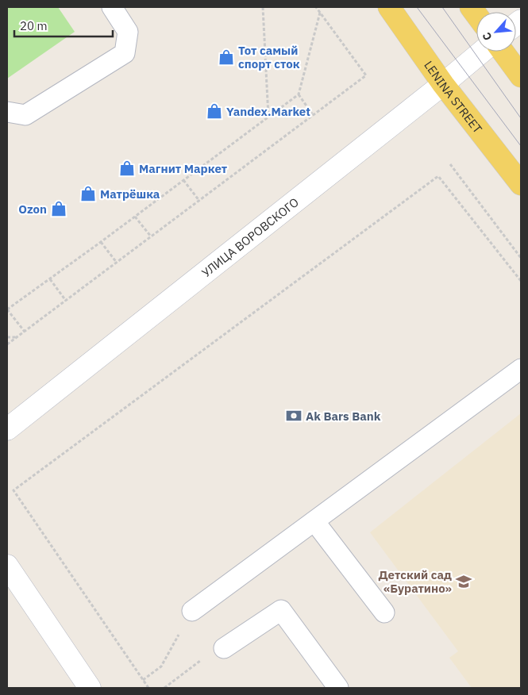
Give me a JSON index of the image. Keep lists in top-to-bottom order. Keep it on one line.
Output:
{"streets":{"main road":["LENINA STREET","УЛИЦА ВОРОВСКОГО"]},"crossings":[["LENINA STREET","УЛИЦА ВОРОВСКОГО"]],"places":{"shop":["Тот самый спорт сток","Yandex.Market","Магнит Маркет","Матрёшка","Ozon"],"bank":["Ak Bars Bank"],"school or university":["Детский сад «Буратино»"]},"scale_bar":"20 m","north":"bottom left"}
